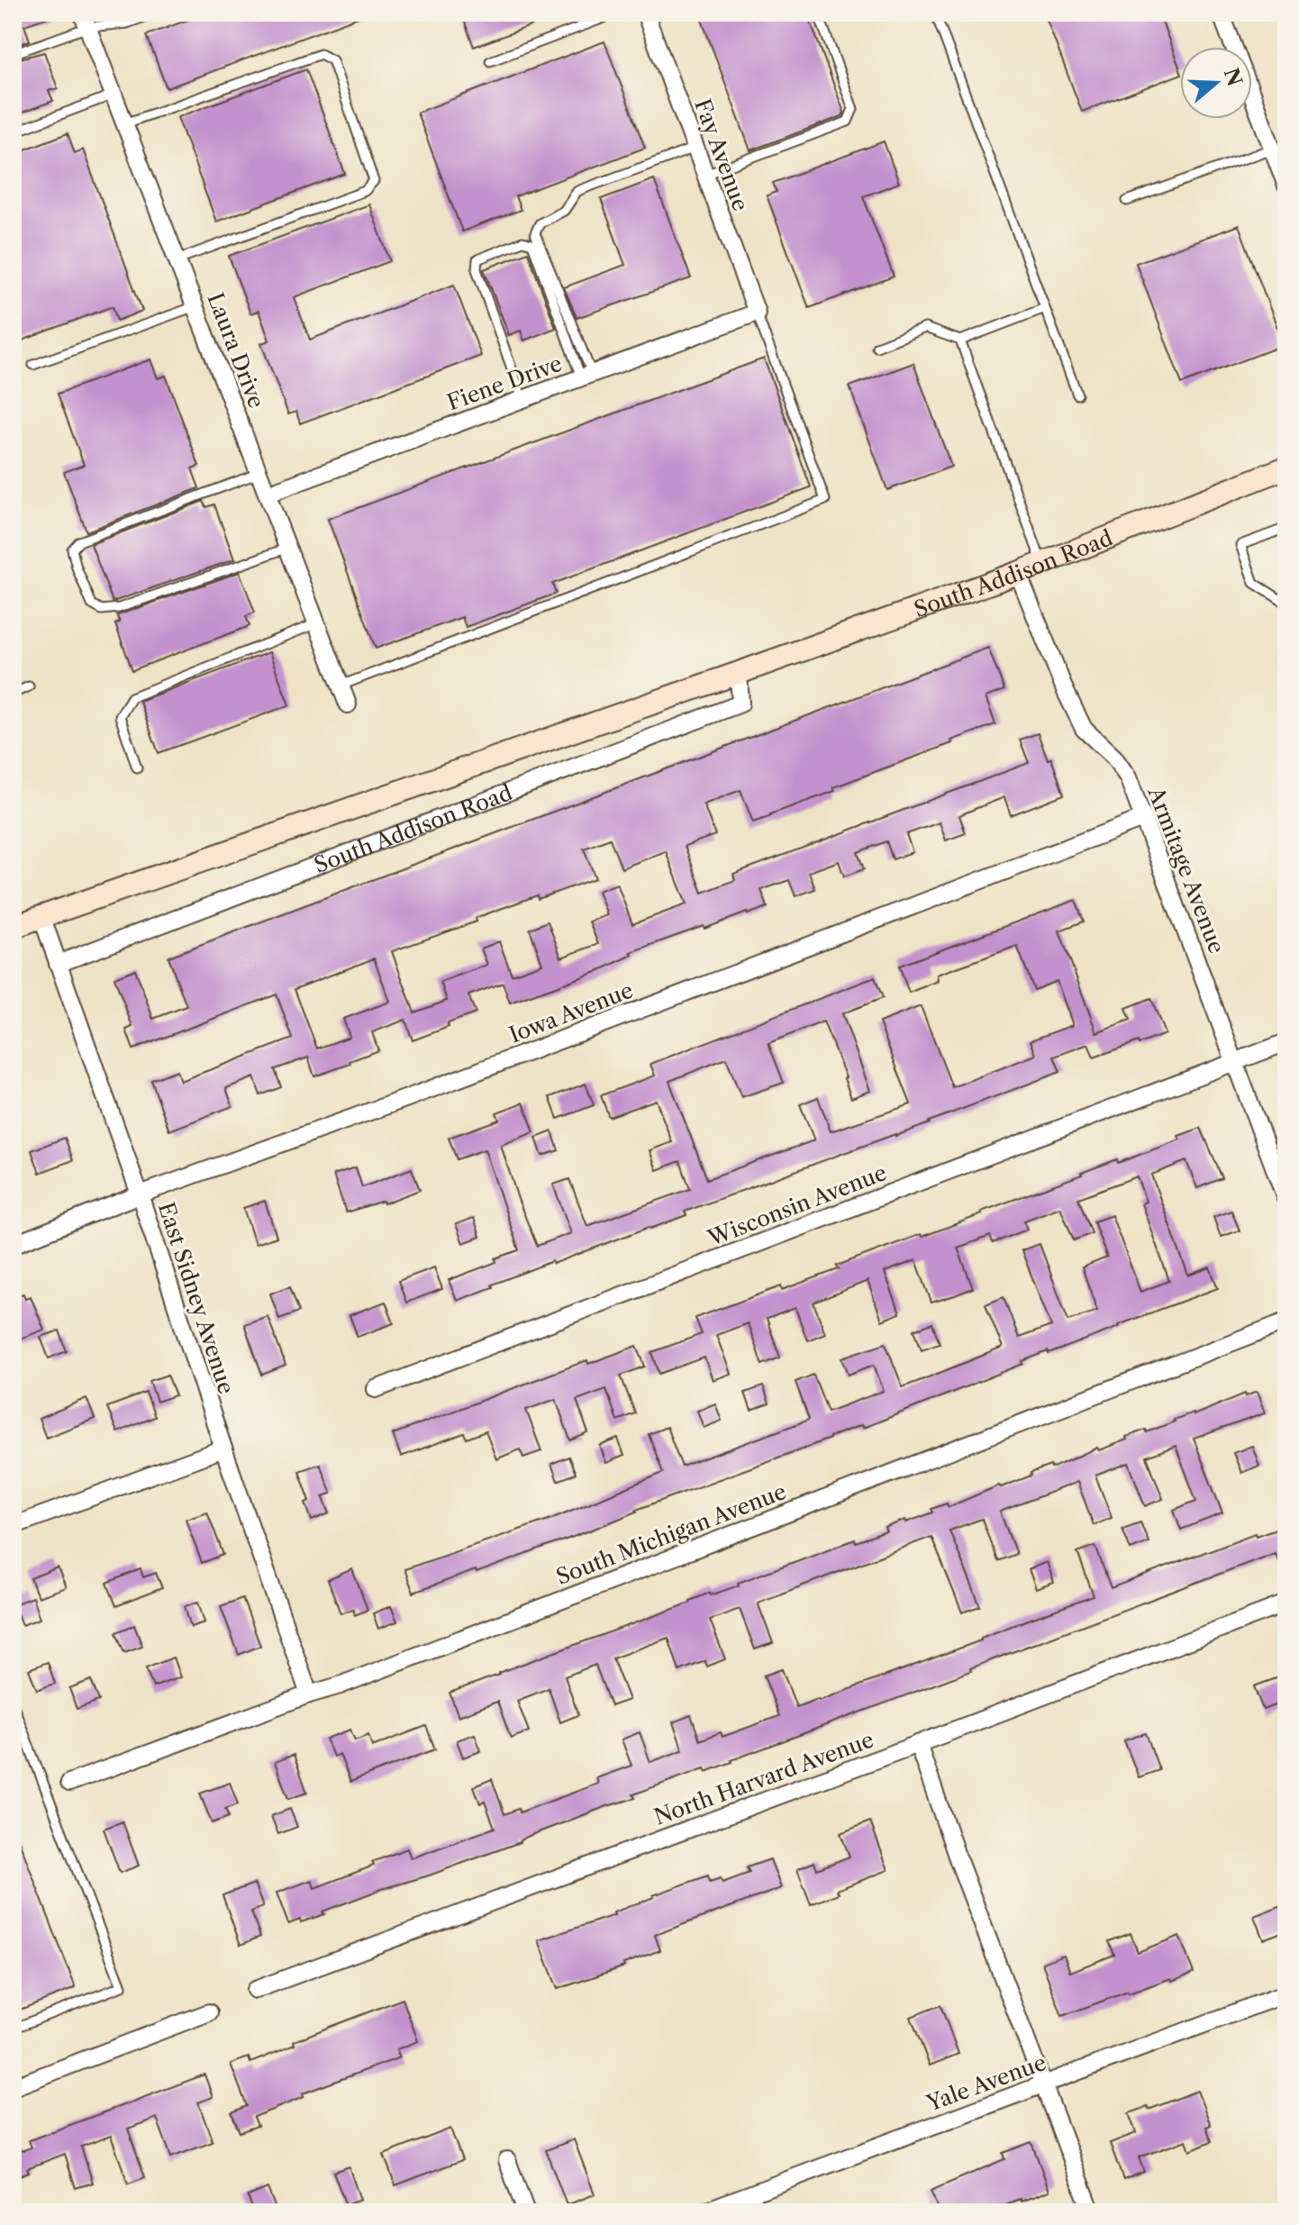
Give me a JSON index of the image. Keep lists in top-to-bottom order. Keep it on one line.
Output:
{"streets":{"street":["Fay Avenue","Laura Drive","Fiene Drive","South Addison Road","Armitage Avenue","Iowa Avenue","Wisconsin Avenue","East Sidney Avenue","South Michigan Avenue","North Harvard Avenue","Yale Avenue"]},"crossings":[["Fay Avenue","Fiene Drive"],["Laura Drive","Fiene Drive"],["South Addison Road","Armitage Avenue"],["South Addison Road","East Sidney Avenue"],["Armitage Avenue","Iowa Avenue"],["Armitage Avenue","Wisconsin Avenue"],["Iowa Avenue","East Sidney Avenue"],["East Sidney Avenue","South Michigan Avenue"]],"north":"right"}
